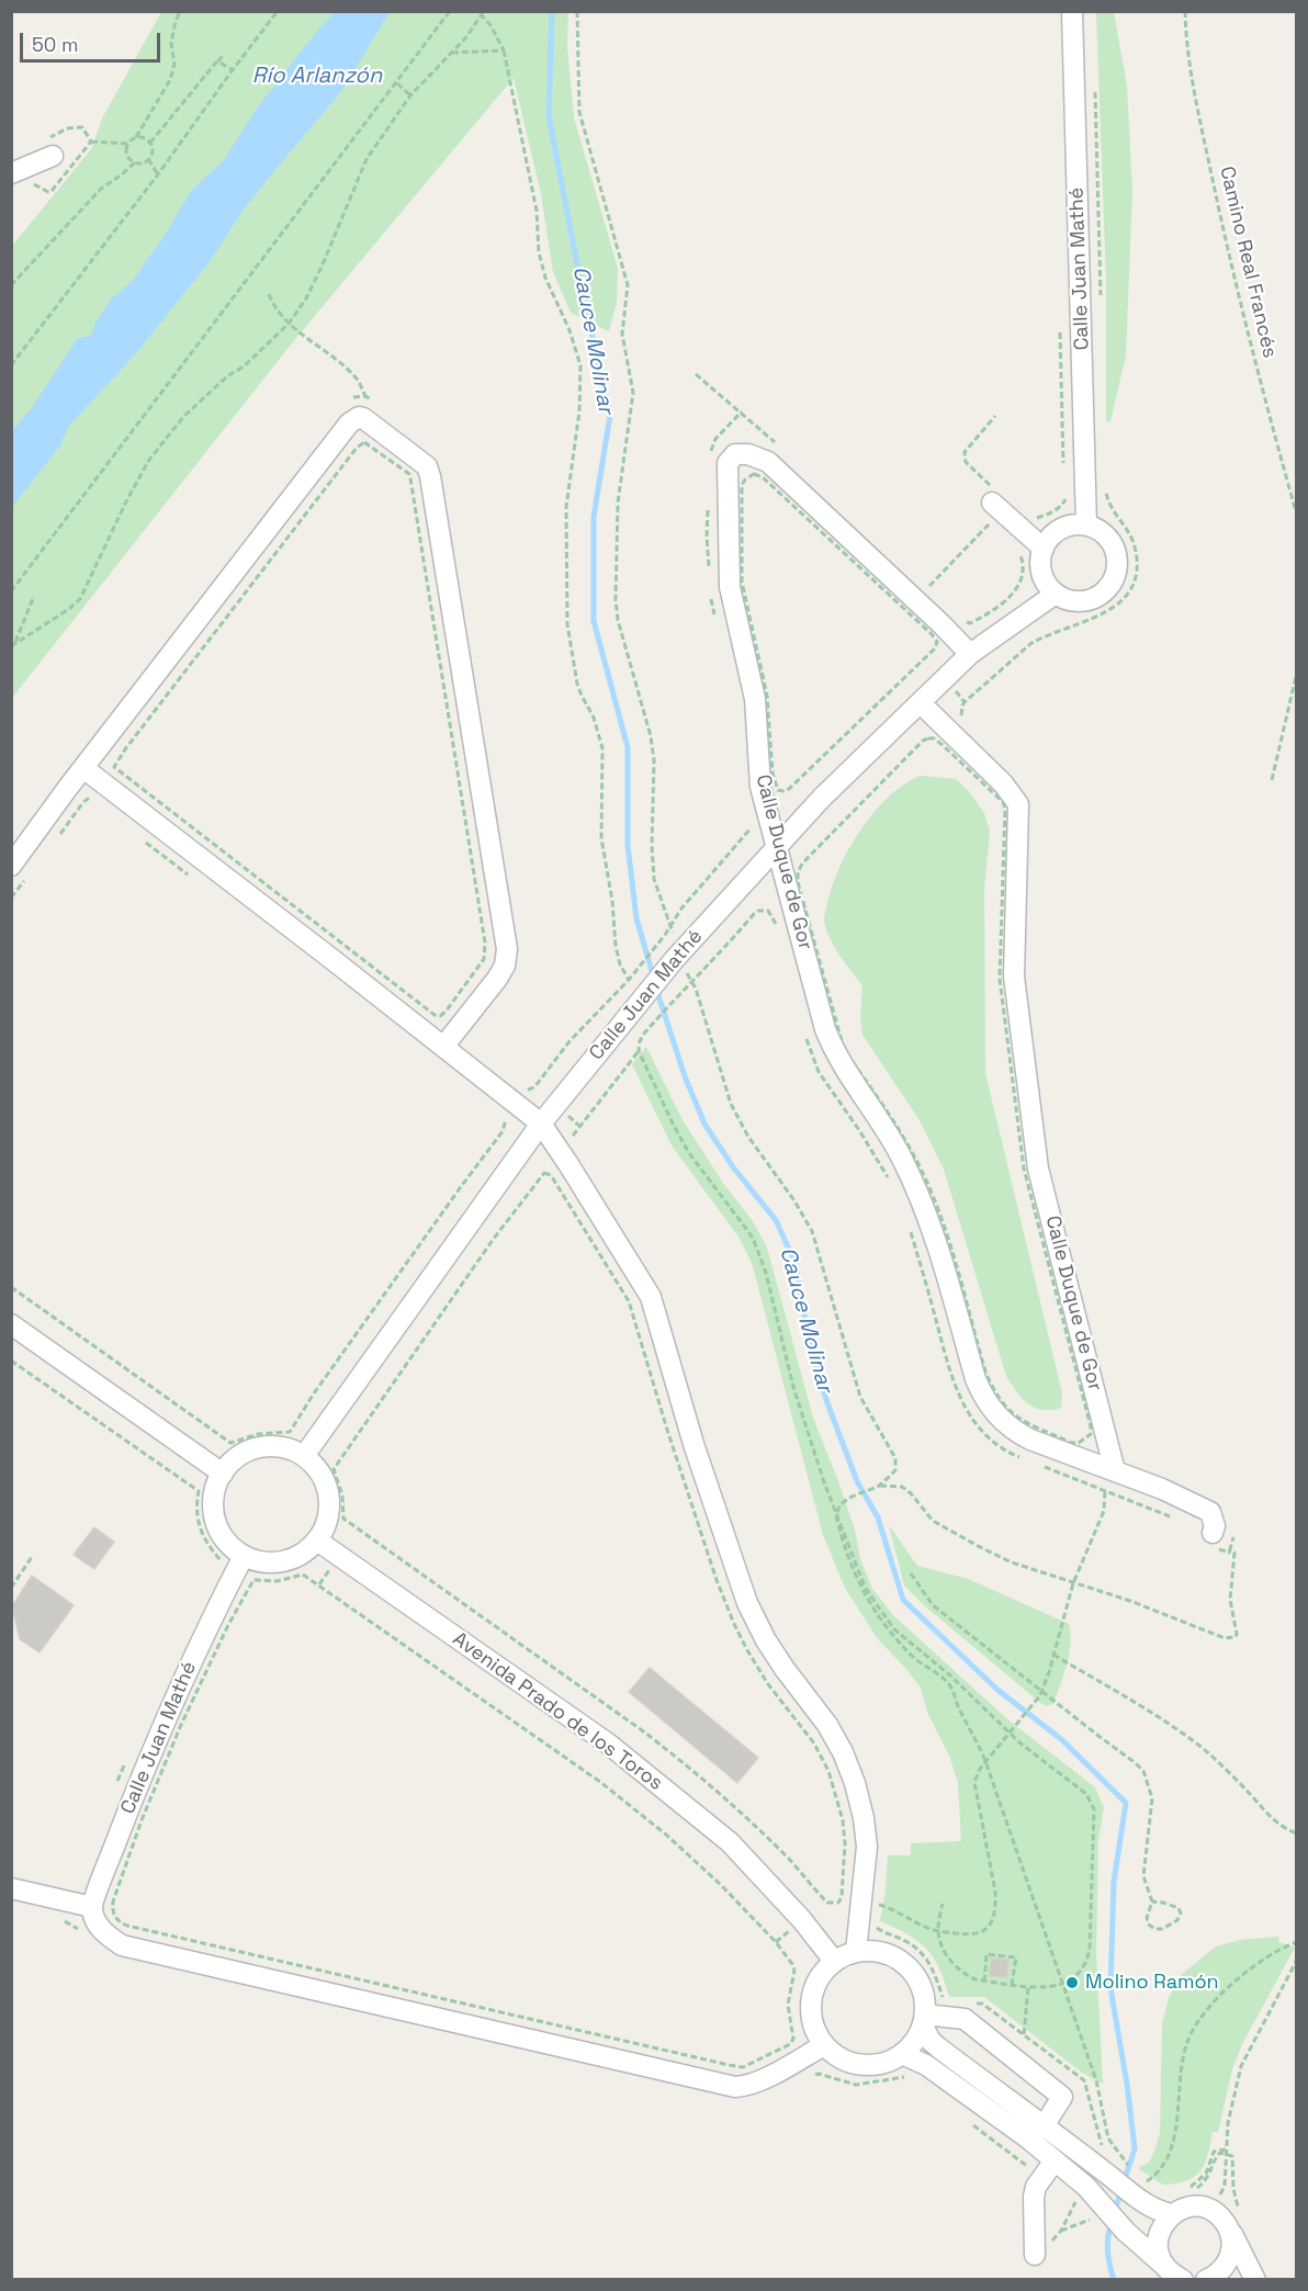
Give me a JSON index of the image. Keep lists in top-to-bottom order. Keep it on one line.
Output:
{"streets":{"street":["Calle Juan Mathé","Calle Duque de Gor","Avenida Prado de los Toros"],"path":["Camino Real Francés"]},"crossings":[["Calle Juan Mathé","Calle Duque de Gor"],["Calle Juan Mathé","Avenida Prado de los Toros"]],"water":["Río Arlanzón","Cauce Molinar"],"places":["Molino Ramón"],"scale_bar":"50 m"}
